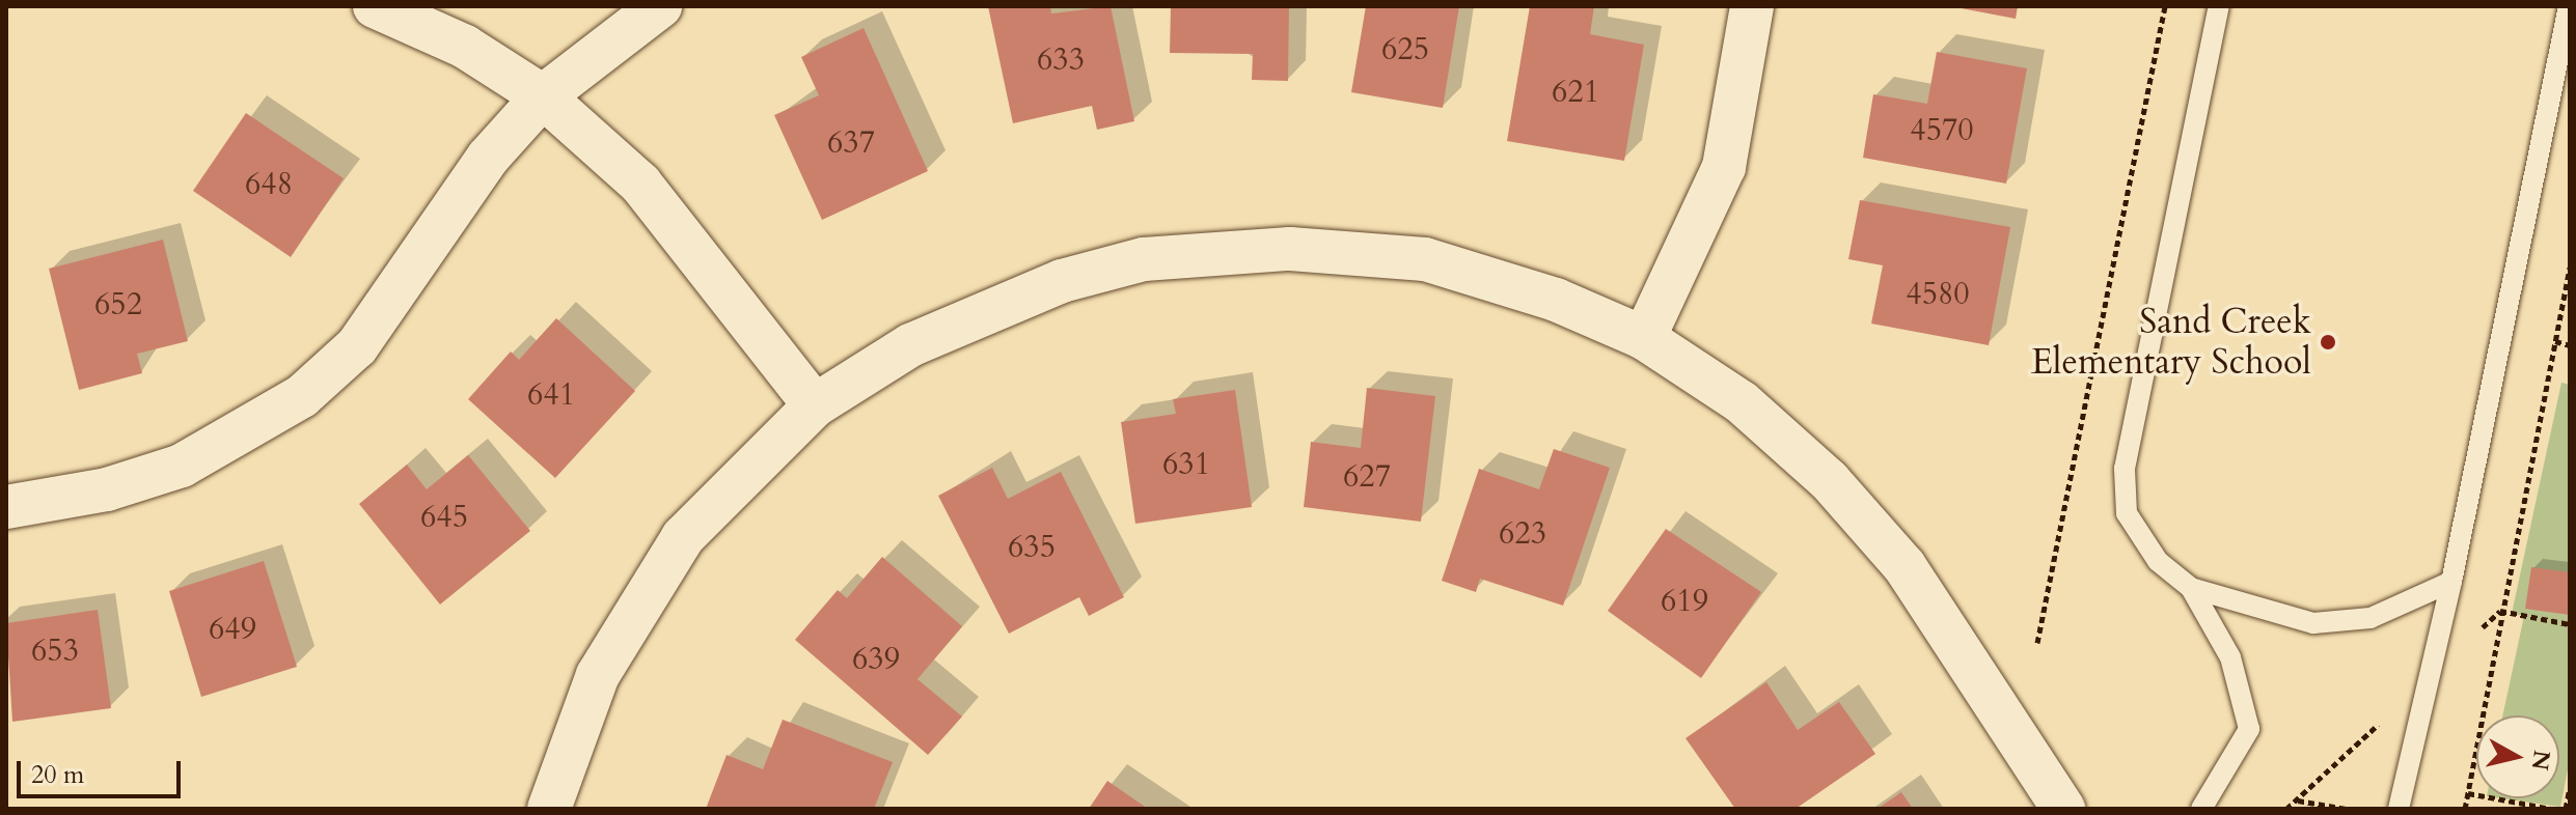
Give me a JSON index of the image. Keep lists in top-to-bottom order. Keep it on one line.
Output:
{"places":["Sand Creek Elementary School"],"house_numbers":["625","633","621","4570","637","648","4580","652","641","631","627","645","623","635","619","649","653","639"],"scale_bar":"20 m","north":"right"}
